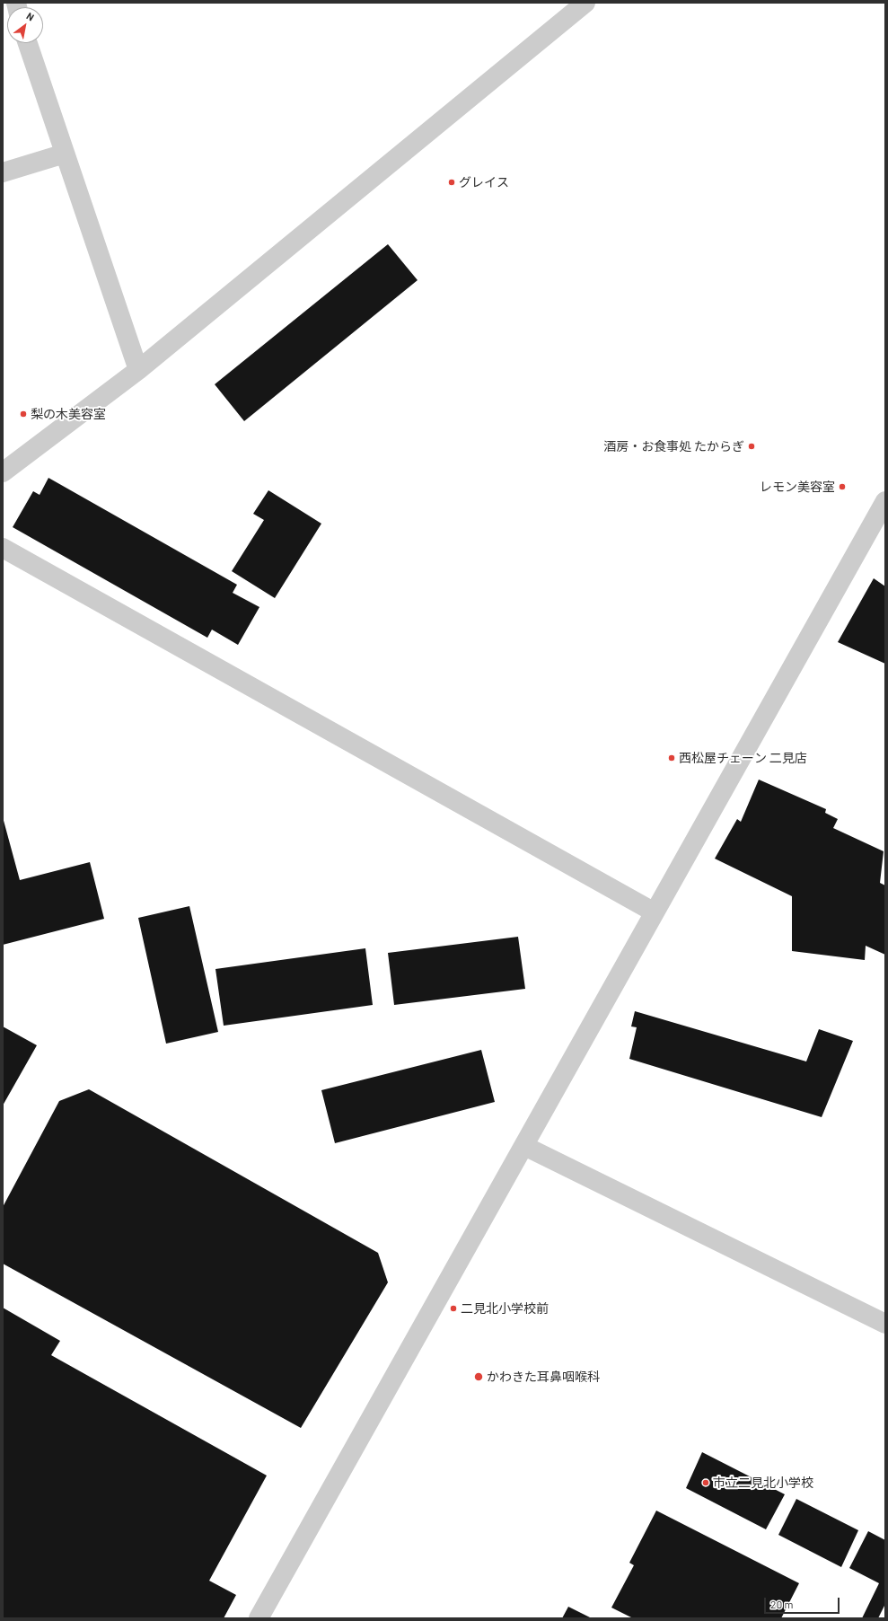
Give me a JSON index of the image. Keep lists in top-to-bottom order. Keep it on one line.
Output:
{"places":["グレイス","梨の木美容室","酒房・お食事処 たからぎ","レモン美容室","西松屋チェーン 二見店","二見北小学校前","かわきた耳鼻咽喉科","市立二見北小学校"],"scale_bar":"20 m","north":"top right"}
